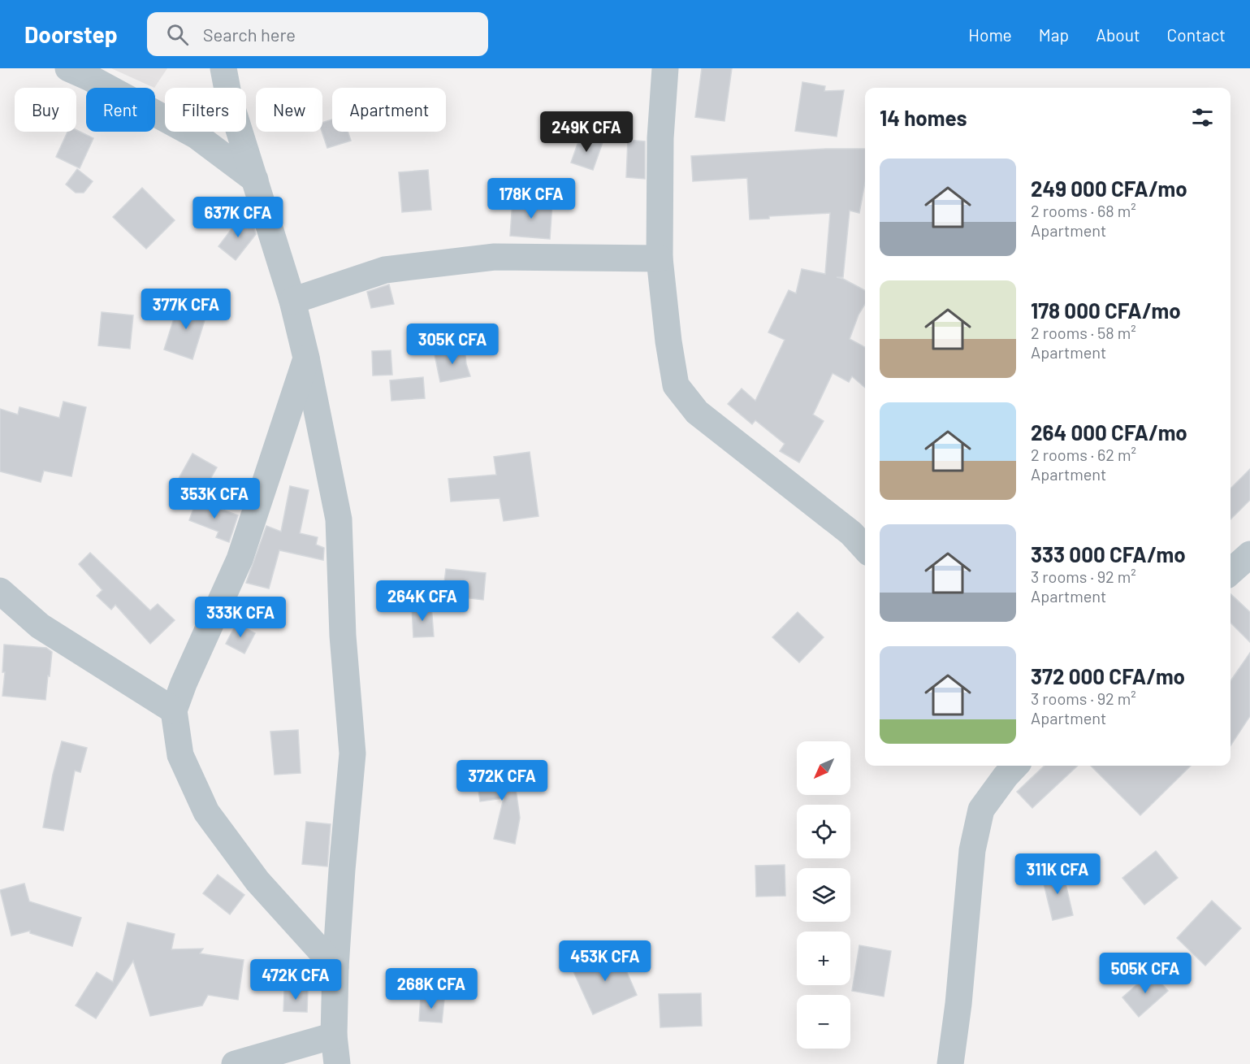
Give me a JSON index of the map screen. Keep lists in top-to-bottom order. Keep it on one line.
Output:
{"north":"bottom left","page":{"header":"Doorstep","search":"Search here","nav":["Home","Map","About","Contact"],"chip":["Buy","Rent","Filters","New","Apartment"],"heading":"14 homes","price":["249K CFA","178K CFA","637K CFA","377K CFA","305K CFA","353K CFA","264K CFA","333K CFA","372K CFA","311K CFA","453K CFA","505K CFA","472K CFA","268K CFA"],"list":[{"name":"249 000 CFA/mo","note":"2 rooms · 68 m² · Apartment"},{"name":"178 000 CFA/mo","note":"2 rooms · 58 m² · Apartment"},{"name":"264 000 CFA/mo","note":"2 rooms · 62 m² · Apartment"},{"name":"333 000 CFA/mo","note":"3 rooms · 92 m² · Apartment"},{"name":"372 000 CFA/mo","note":"3 rooms · 92 m² · Apartment"}],"map_buttons":["+","−"]}}
